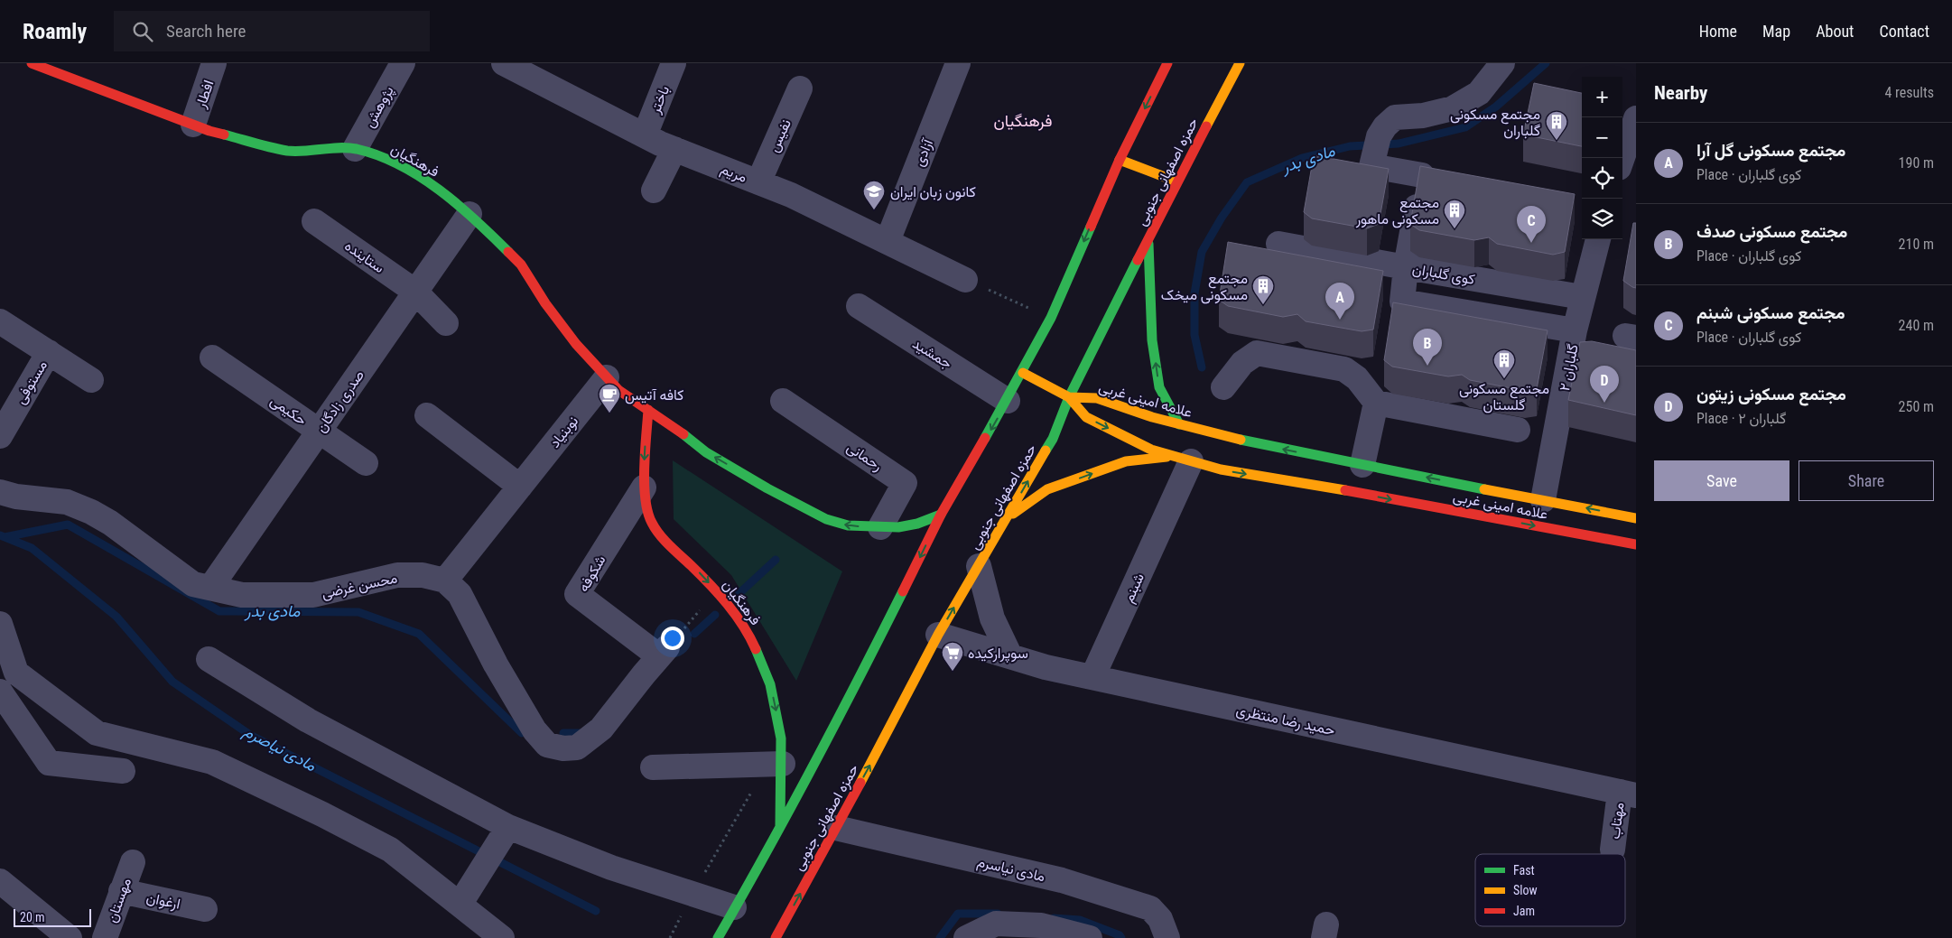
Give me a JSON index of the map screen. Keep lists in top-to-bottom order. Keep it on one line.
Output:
{"streets":{"main road":["فرهنگیان","حمزه اصفهانی جنوبی","علامه امینی غربی"],"street":["افطار","باختر","پژوهش","نفیس","آزادی","مریم","ستاینده","کوی گلباران","جمشید","گلباران ۲","مستوفی","صدری زادگان","حکیمی","نوبنیاد","رحمانی","شکوفه","محسن غرضی","شبنم","حمید رضا منتظری","مهتاب","مادی نیاسرم","مهستان","ارغوان"]},"crossings":[["افطار","فرهنگیان"],["باختر","مریم"],["پژوهش","فرهنگیان"],["نفیس","مریم"],["آزادی","مریم"],["فرهنگیان","صدری زادگان"],["فرهنگیان","نوبنیاد"],["فرهنگیان","رحمانی"],["فرهنگیان","شکوفه"],["حمزه اصفهانی جنوبی","علامه امینی غربی"],["حمزه اصفهانی جنوبی","حمید رضا منتظری"],["حمزه اصفهانی جنوبی","مادی نیاسرم"],["ستاینده","صدری زادگان"],["کوی گلباران","گلباران ۲"],["گلباران ۲","علامه امینی غربی"],["علامه امینی غربی","شبنم"],["صدری زادگان","حکیمی"],["صدری زادگان","محسن غرضی"],["نوبنیاد","محسن غرضی"],["شبنم","حمید رضا منتظری"],["حمید رضا منتظری","مهتاب"],["مهستان","ارغوان"]],"districts":["فرهنگیان"],"water":["مادی بدر","مادی نیاصرم"],"places":{"building":["مجتمع مسکونی گلباران","مجتمع مسکونی ماهور","مجتمع مسکونی میخک","مجتمع مسکونی گلستان"],"school or university":["کانون زبان ایران"],"cafe":["کافه آتیس"],"supermarket":["سوپرارکیده"]},"legend":["Fast","Slow","Jam"],"scale_bar":"20 m","page":{"header":"Roamly","search":"Search here","nav":["Home","Map","About","Contact"],"heading":["Nearby","4 results"],"map_buttons":["+","−"],"list":[{"mark":"A","name":"مجتمع مسکونی گل آرا","note":"Place · کوی گلباران","value":"190 m"},{"mark":"B","name":"مجتمع مسکونی صدف","note":"Place · کوی گلباران","value":"210 m"},{"mark":"C","name":"مجتمع مسکونی شبنم","note":"Place · کوی گلباران","value":"240 m"},{"mark":"D","name":"مجتمع مسکونی زیتون","note":"Place · گلباران ۲","value":"250 m"}],"pins":["C","A","B","D"],"buttons":["Save","Share"],"scale":"20 m"}}
